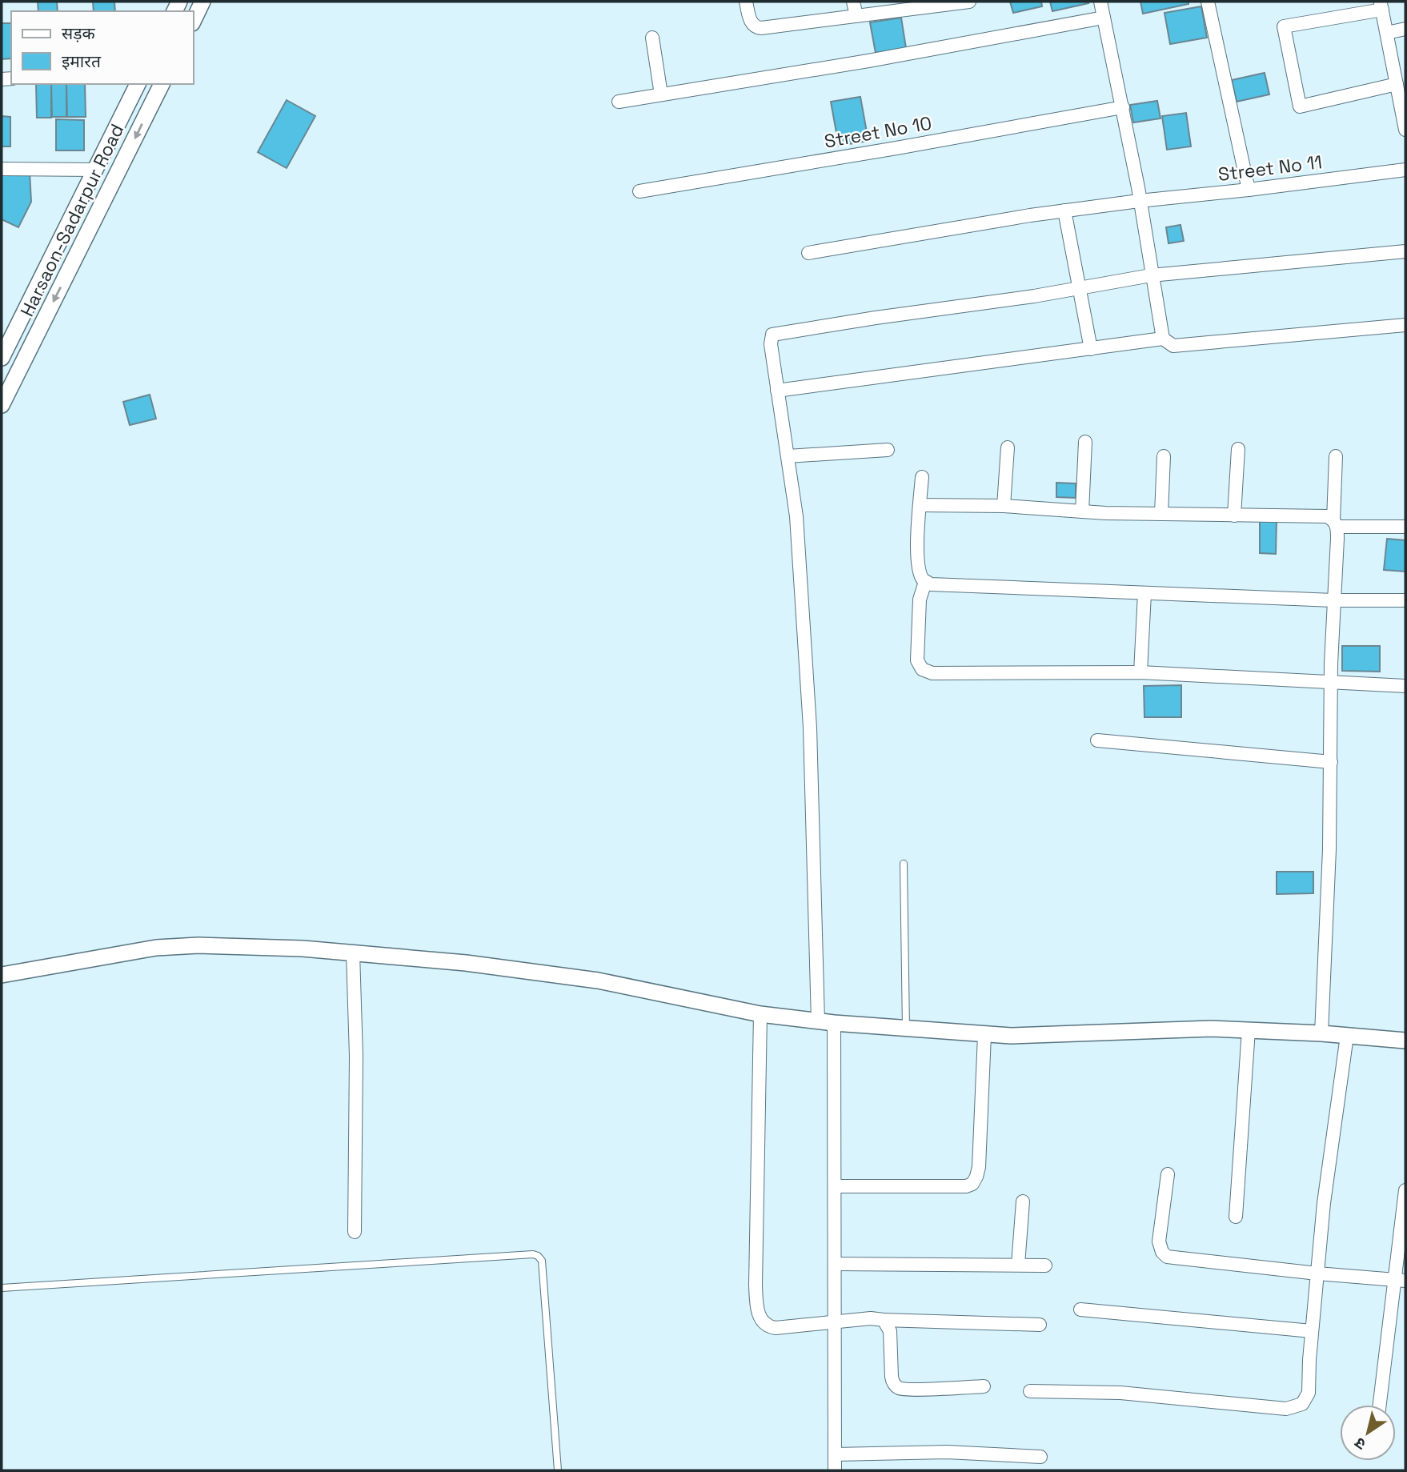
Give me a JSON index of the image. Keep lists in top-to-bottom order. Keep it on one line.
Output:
{"streets":{"street":["Street No 10","Street No 11","Harsaon-Sadarpur Road"]},"legend":["सड़क","इमारत"],"north":"bottom left"}
